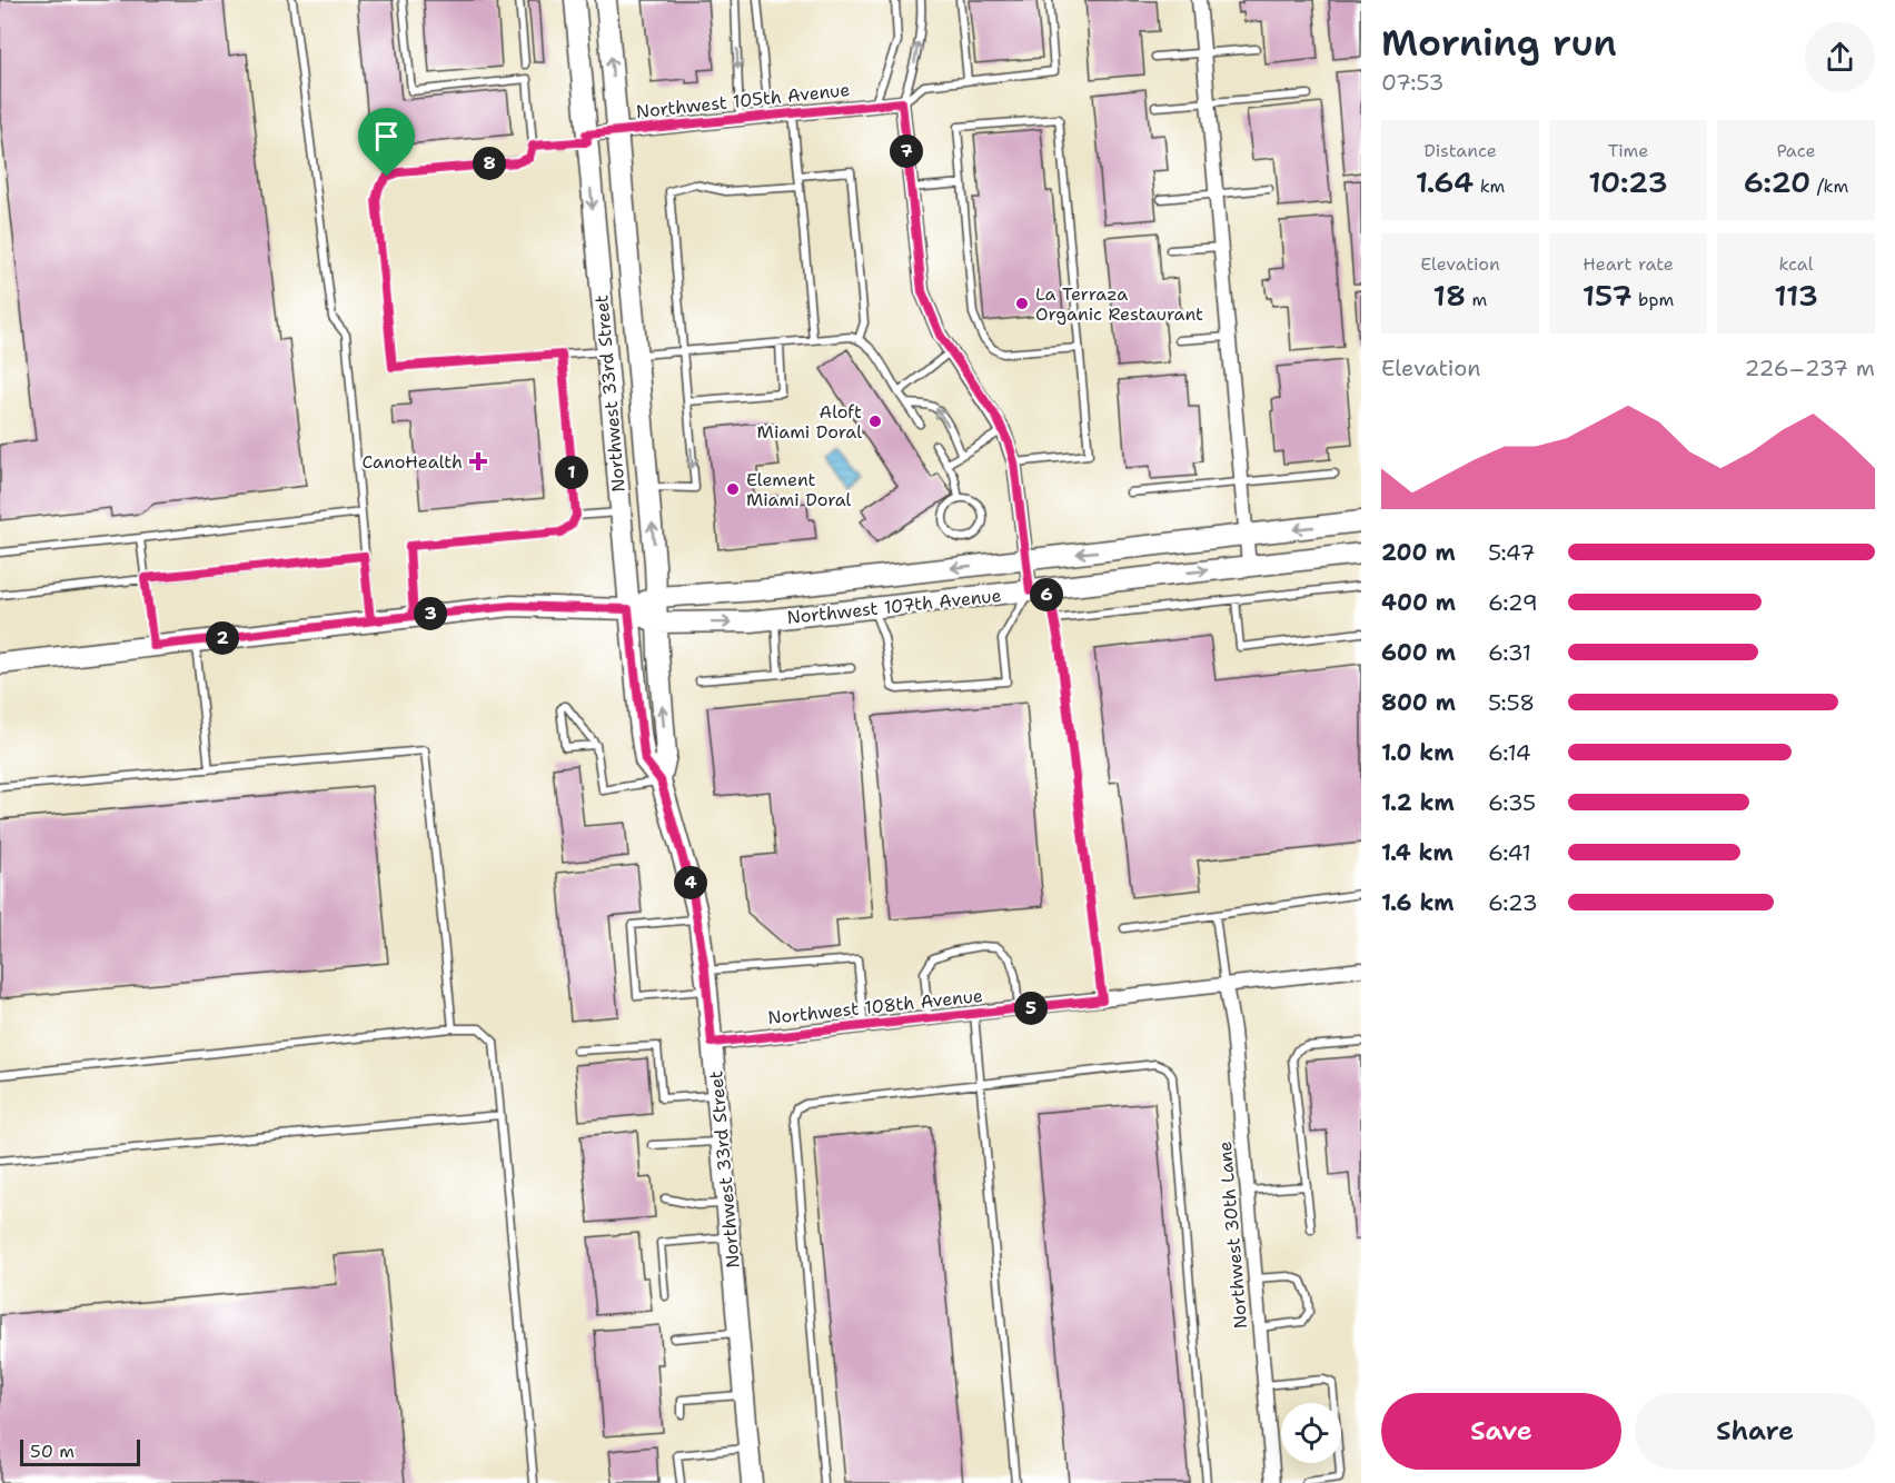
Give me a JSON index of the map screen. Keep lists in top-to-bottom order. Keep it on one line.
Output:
{"streets":{"street":["Northwest 105th Avenue","Northwest 33rd Street","Northwest 107th Avenue","Northwest 108th Avenue","Northwest 30th Lane"]},"crossings":[["Northwest 105th Avenue","Northwest 33rd Street"],["Northwest 33rd Street","Northwest 107th Avenue"],["Northwest 33rd Street","Northwest 108th Avenue"],["Northwest 108th Avenue","Northwest 30th Lane"]],"places":{"other":["La Terraza Organic Restaurant","Aloft Miami Doral","Element Miami Doral"],"health":["CanoHealth"]},"scale_bar":"50 m","page":{"heading":["Morning run","07:53"],"stats":[["Distance","1.64 km"],["Time","10:23"],["Pace","6:20 /km"],["Elevation","18 m"],["Heart rate","157 bpm"],["kcal","113"]],"pins":["7","8","1","6","3","2","4","5"],"chart":["Elevation","226–237 m"],"list":[{"name":"200 m","note":"5:47"},{"name":"400 m","note":"6:29"},{"name":"600 m","note":"6:31"},{"name":"800 m","note":"5:58"},{"name":"1.0 km","note":"6:14"},{"name":"1.2 km","note":"6:35"},{"name":"1.4 km","note":"6:41"},{"name":"1.6 km","note":"6:23"}],"buttons":["Save","Share"],"scale":"50 m"}}
